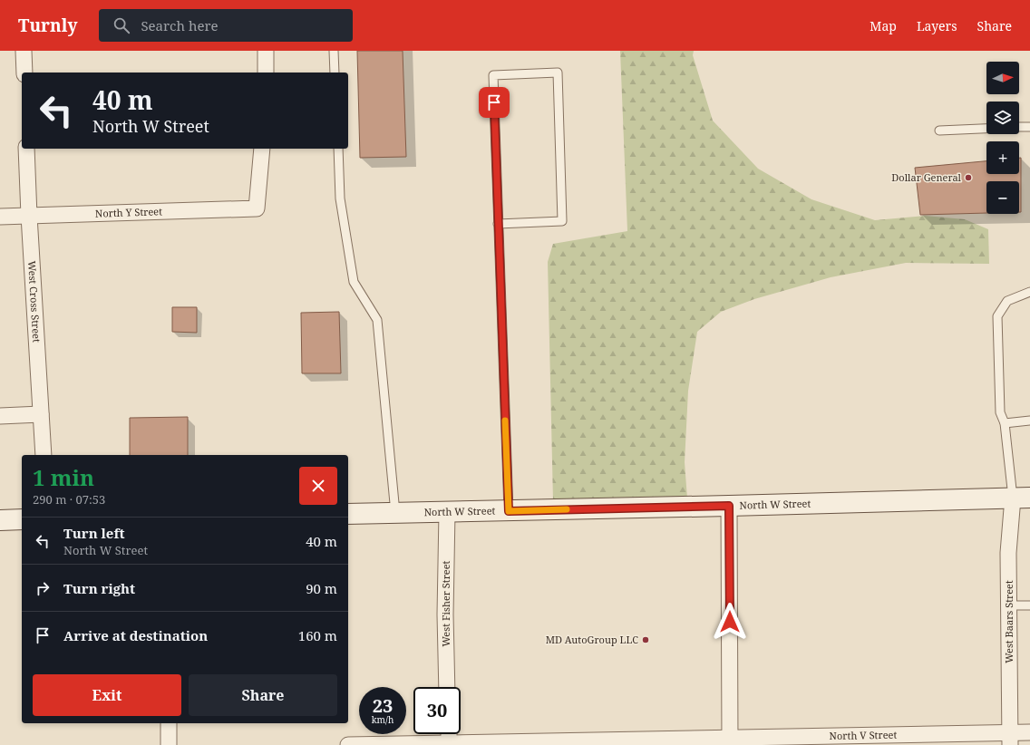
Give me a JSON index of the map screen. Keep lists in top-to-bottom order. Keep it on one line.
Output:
{"streets":{"main road":["North W Street"],"street":["North Y Street","West Cross Street","West Fisher Street","West Baars Street","North V Street"]},"crossings":[["North Y Street","West Cross Street"],["North W Street","West Fisher Street"],["North W Street","West Baars Street"],["West Baars Street","North V Street"]],"places":["Dollar General","MD AutoGroup LLC"],"north":"right","page":{"header":"Turnly","search":"Search here","nav":["Map","Layers","Share"],"map_buttons":["+","−"],"turn":["40 m","North W Street"],"heading":["1 min","290 m · 07:53"],"list":[{"name":"Turn left","note":"North W Street","value":"40 m"},{"name":"Turn right","value":"90 m"},{"name":"Arrive at destination","value":"160 m"}],"buttons":["Exit","Share"],"speed":"23 km/h","limit":"30"}}
